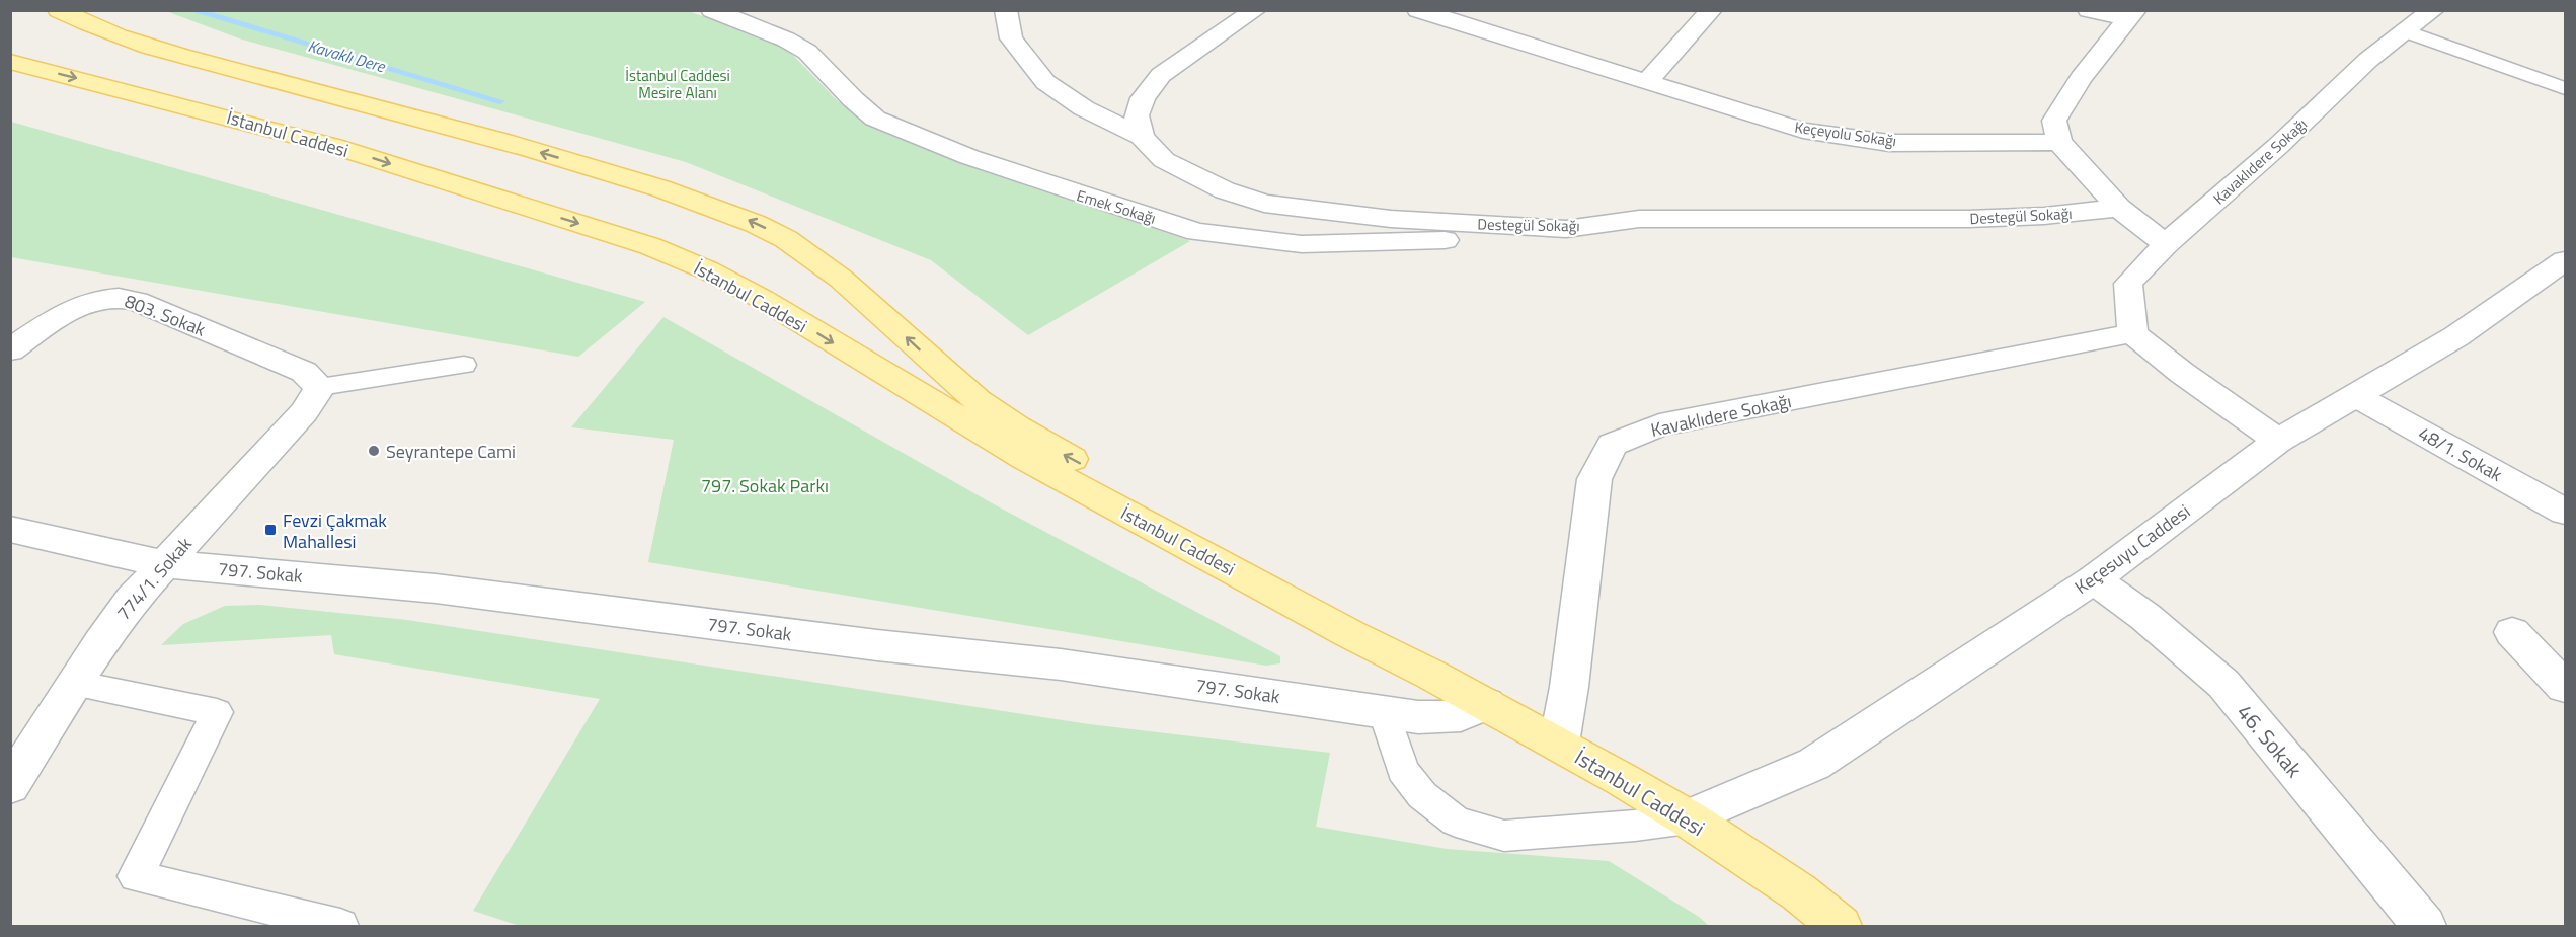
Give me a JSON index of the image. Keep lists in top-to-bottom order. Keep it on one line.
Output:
{"streets":{"main road":["İstanbul Caddesi"],"street":["Keçeyolu Sokağı","Kavaklıdere Sokağı","Emek Sokağı","Destegül Sokağı","803. Sokak","48/1. Sokak","Keçesuyu Caddesi","797. Sokak","774/1. Sokak","46. Sokak"]},"crossings":[["İstanbul Caddesi","Kavaklıdere Sokağı"],["İstanbul Caddesi","Keçesuyu Caddesi"],["İstanbul Caddesi","797. Sokak"],["Emek Sokağı","Destegül Sokağı"],["803. Sokak","774/1. Sokak"],["48/1. Sokak","Keçesuyu Caddesi"],["Keçesuyu Caddesi","46. Sokak"],["797. Sokak","774/1. Sokak"]],"water":["Kavaklı Dere"],"parks":["İstanbul Caddesi Mesire Alanı","797. Sokak Parkı"],"places":{"other":["Seyrantepe Cami"],"transit":["Fevzi Çakmak Mahallesi"]}}
